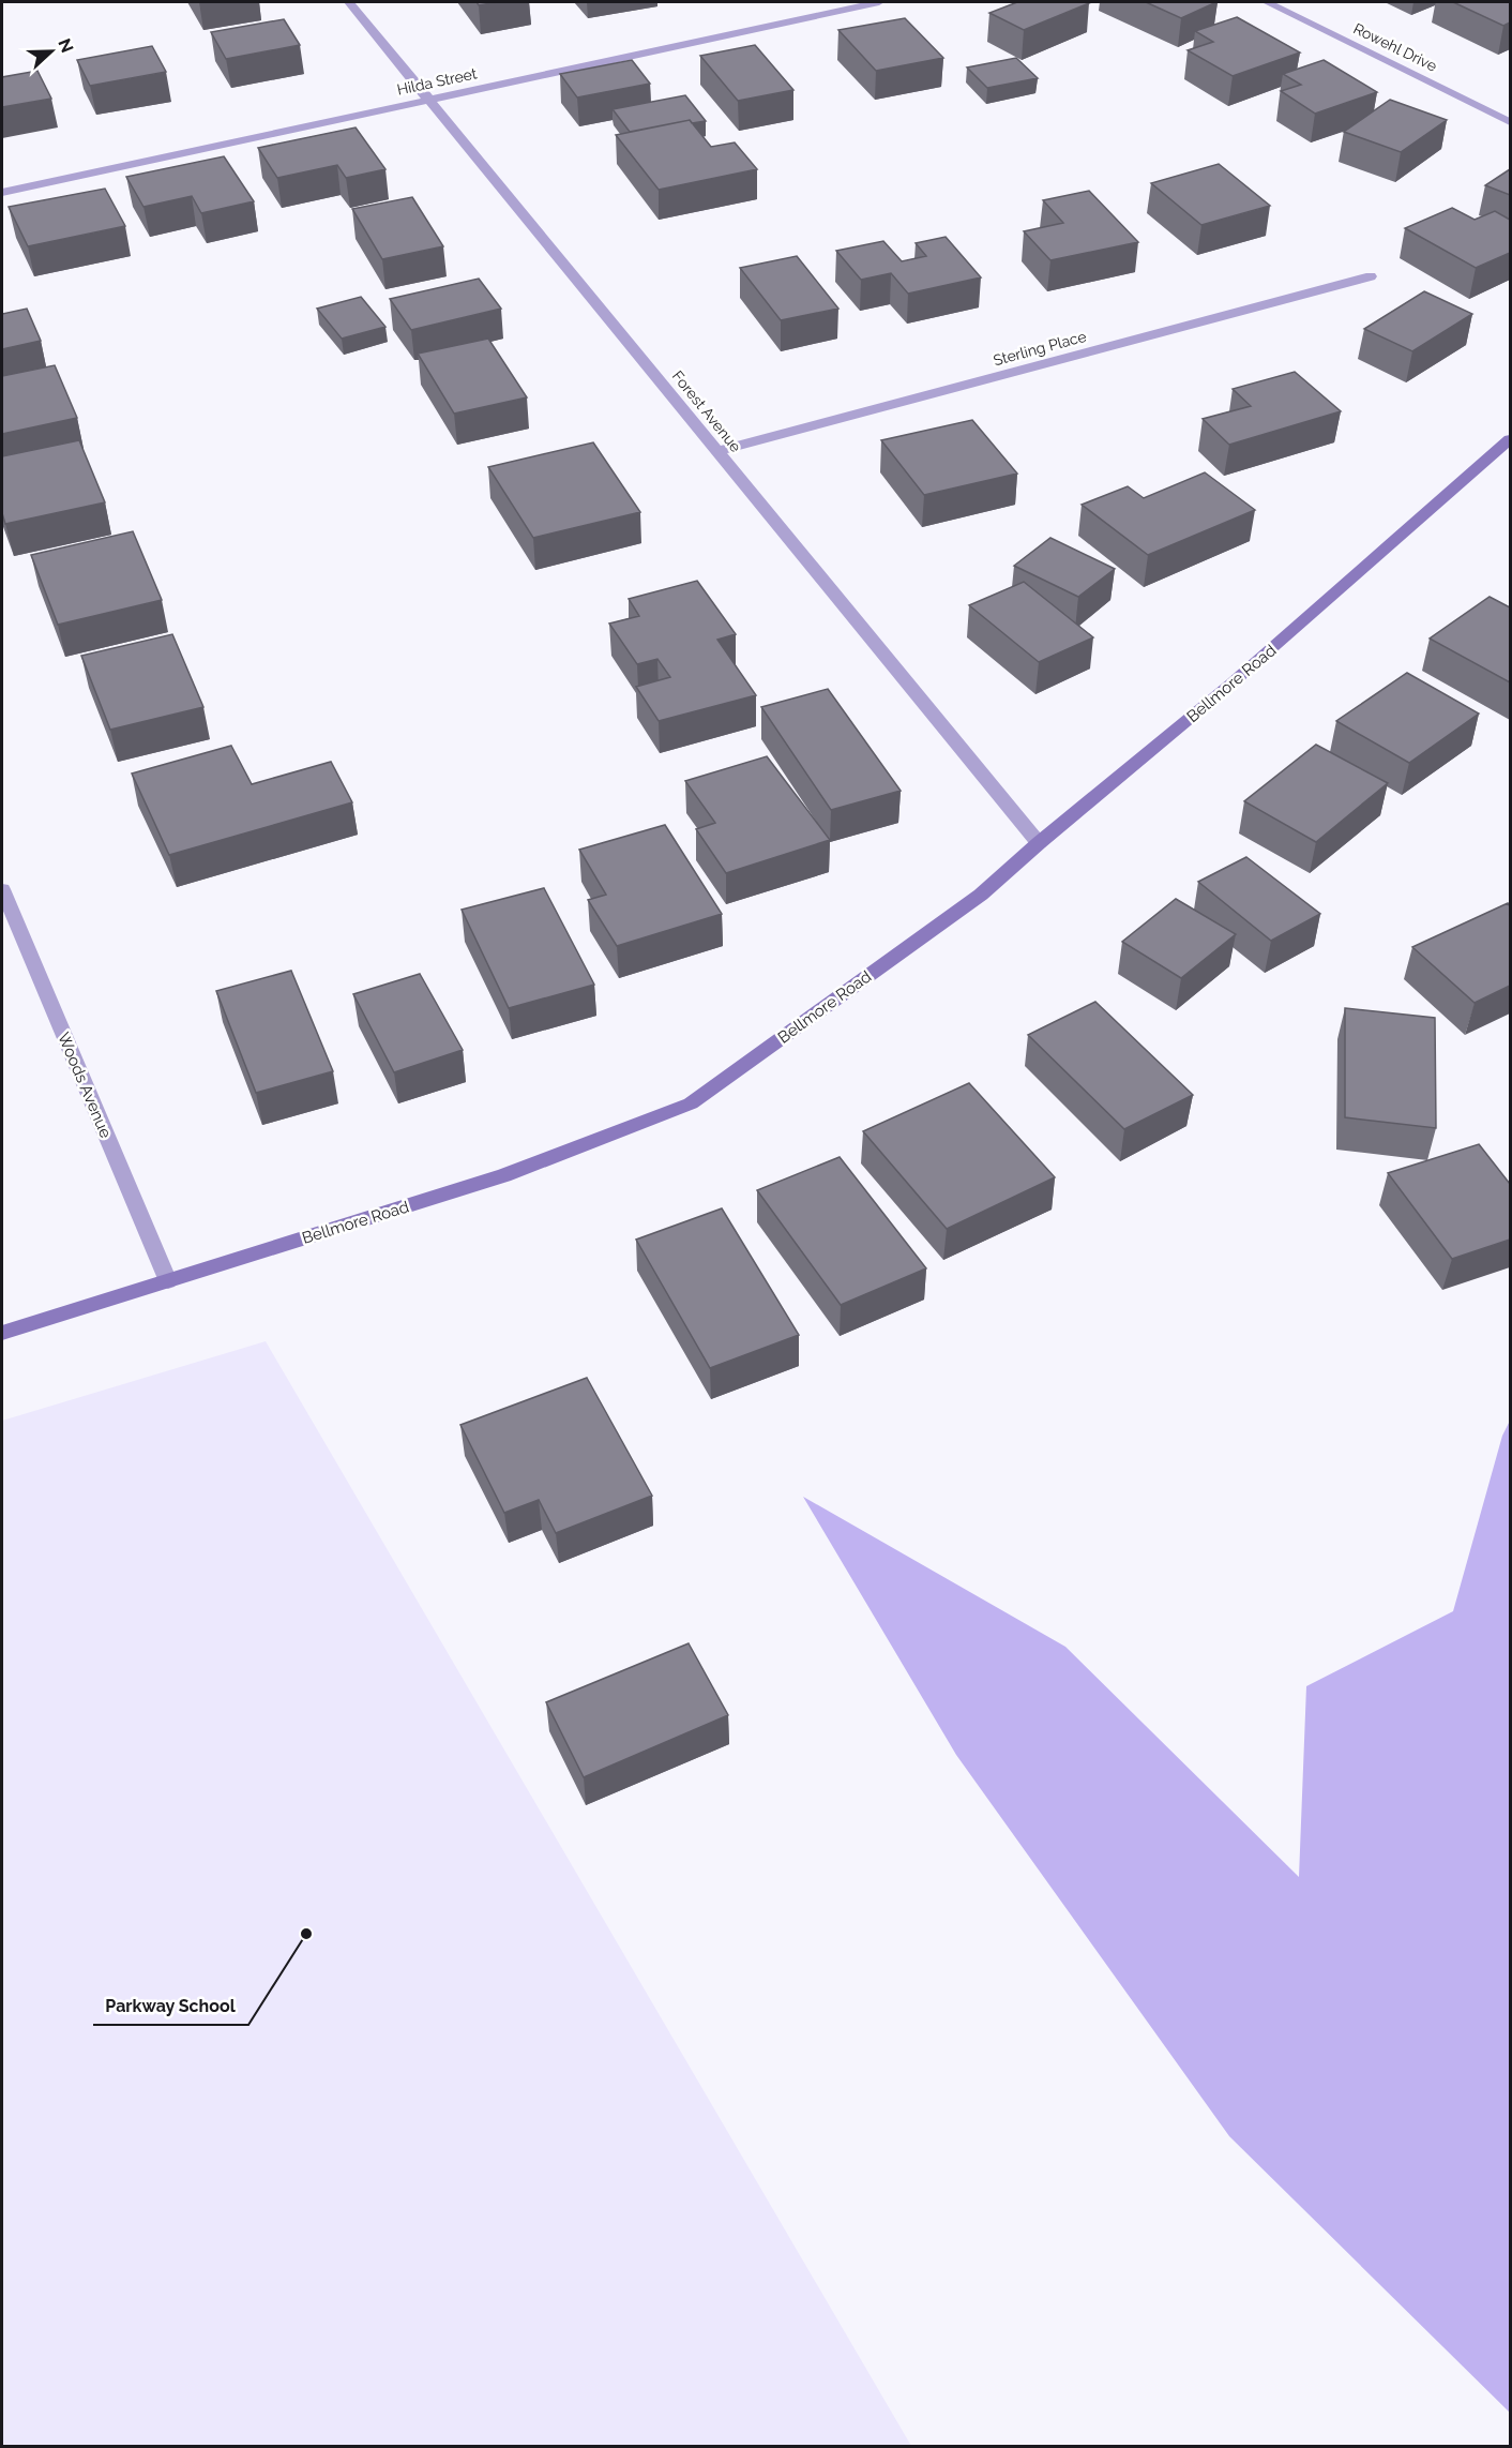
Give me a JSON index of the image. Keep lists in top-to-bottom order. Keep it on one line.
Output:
{"streets":{"main road":["Bellmore Road"],"street":["Rowehl Drive","Hilda Street","Sterling Place","Forest Avenue","Woods Avenue"]},"crossings":[["Hilda Street","Forest Avenue"],["Sterling Place","Forest Avenue"],["Forest Avenue","Bellmore Road"],["Bellmore Road","Woods Avenue"]],"places":["Parkway School"],"north":"right"}
